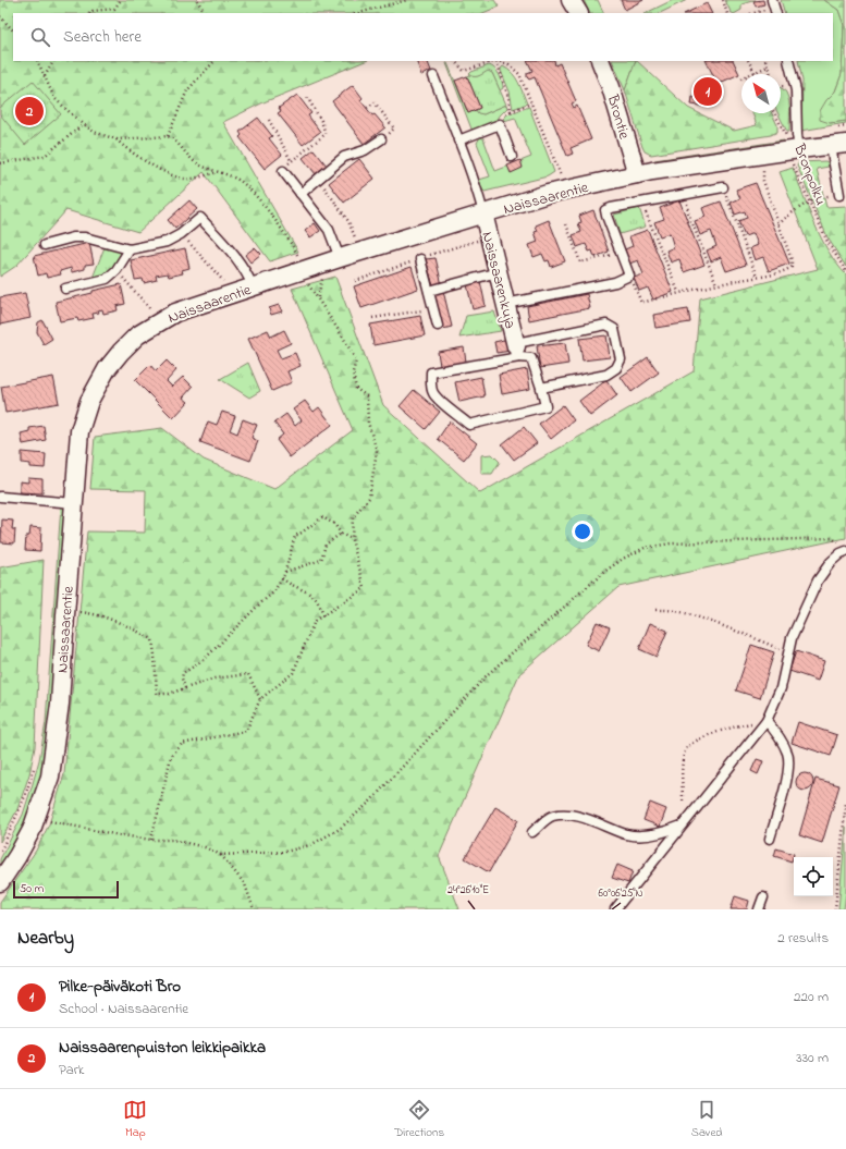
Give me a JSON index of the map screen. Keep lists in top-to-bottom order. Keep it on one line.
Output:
{"streets":{"street":["Brontie","Naissaarentie","Naissaarenkuja"],"path":["Bronpolku"]},"crossings":[["Brontie","Naissaarentie"],["Bronpolku","Naissaarentie"],["Naissaarentie","Naissaarenkuja"]],"scale_bar":"50 m","north":"top left","page":{"search":"Search here","pins":["1","2"],"scale":"50 m","heading":["Nearby","2 results"],"list":[{"mark":"1","name":"Pilke-päiväkoti Bro","note":"School · Naissaarentie","value":"220 m"},{"mark":"2","name":"Naissaarenpuiston leikkipaikka","note":"Park","value":"330 m"}],"nav":["Map","Directions","Saved"]},"coordinates":["24°26'10\"E","60°06'25\"N"]}
